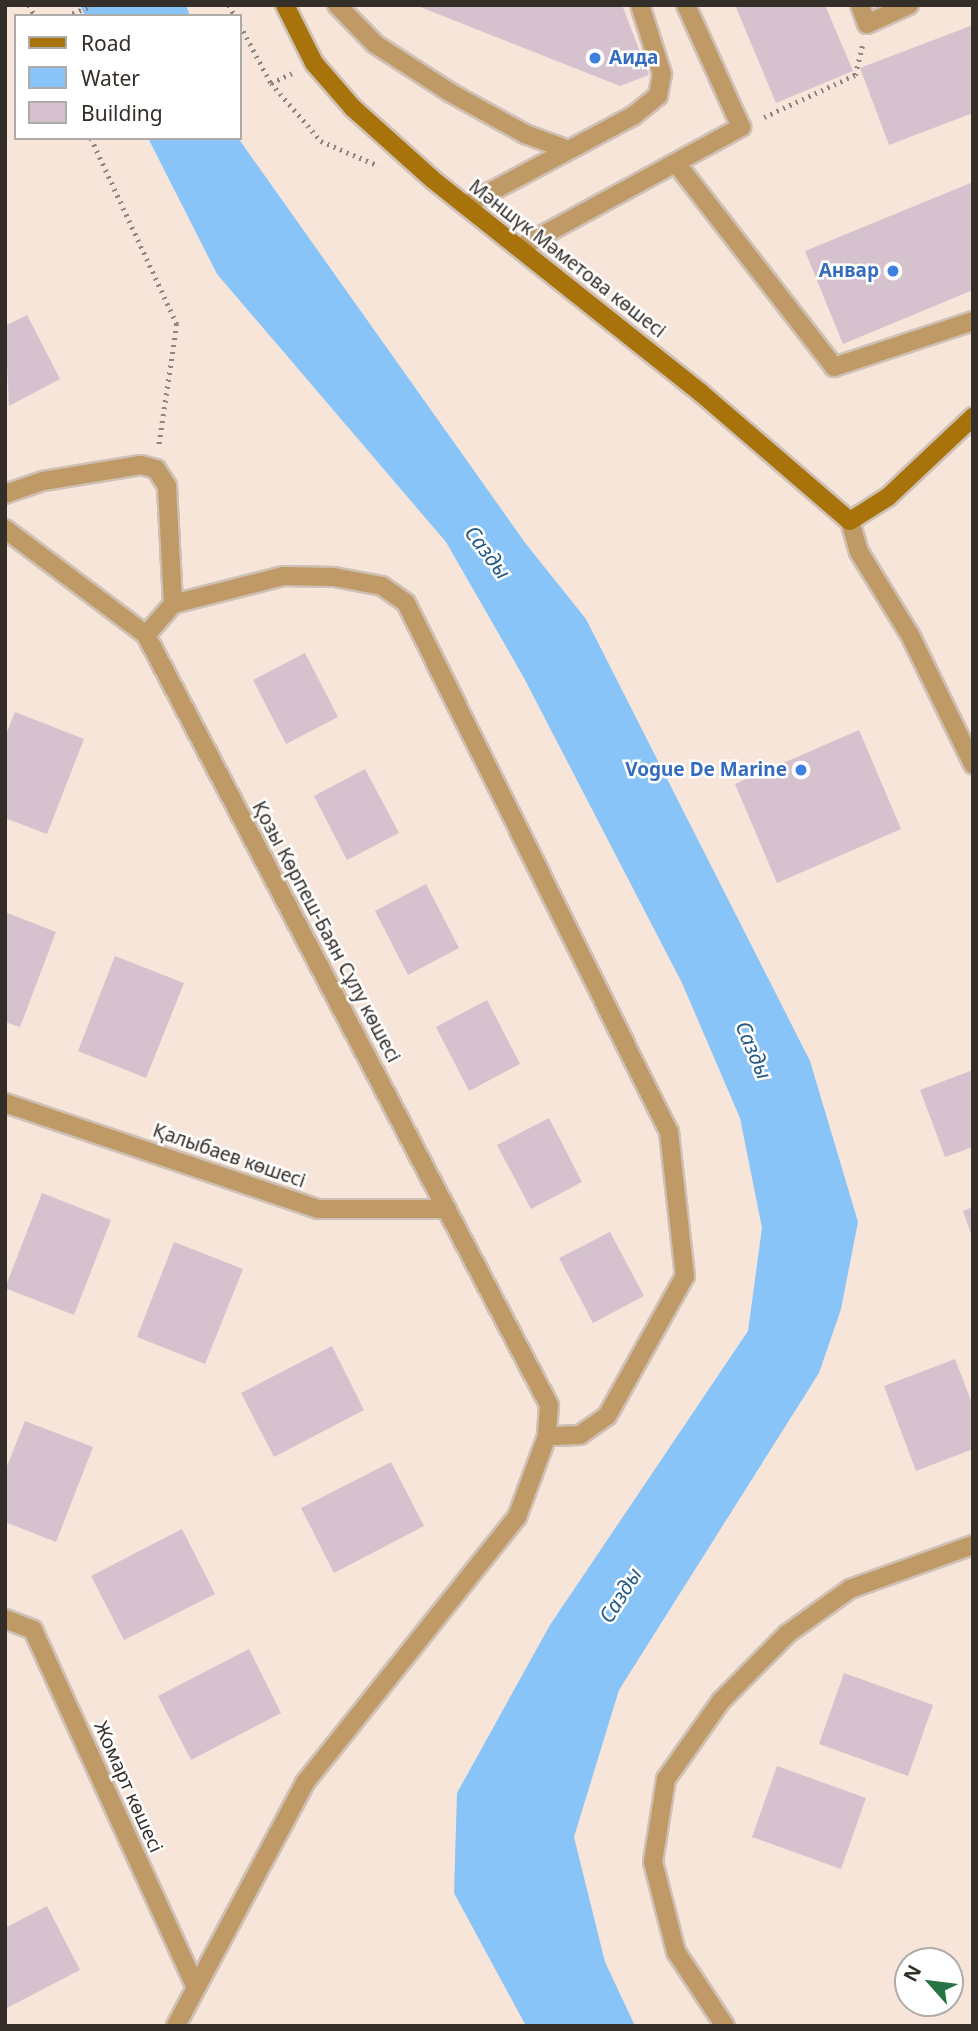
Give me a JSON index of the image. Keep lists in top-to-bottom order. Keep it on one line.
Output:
{"streets":{"street":["Мәншүк Мәметова көшесі","Қозы Көрпеш-Баян Сұлу көшесі","Қалыбаев көшесі","Жомарт көшесі"]},"crossings":[["Қозы Көрпеш-Баян Сұлу көшесі","Қалыбаев көшесі"]],"water":["Сазды"],"places":["Аида","Анвар","Vogue De Marine"],"legend":["Road","Water","Building"],"north":"top left"}
